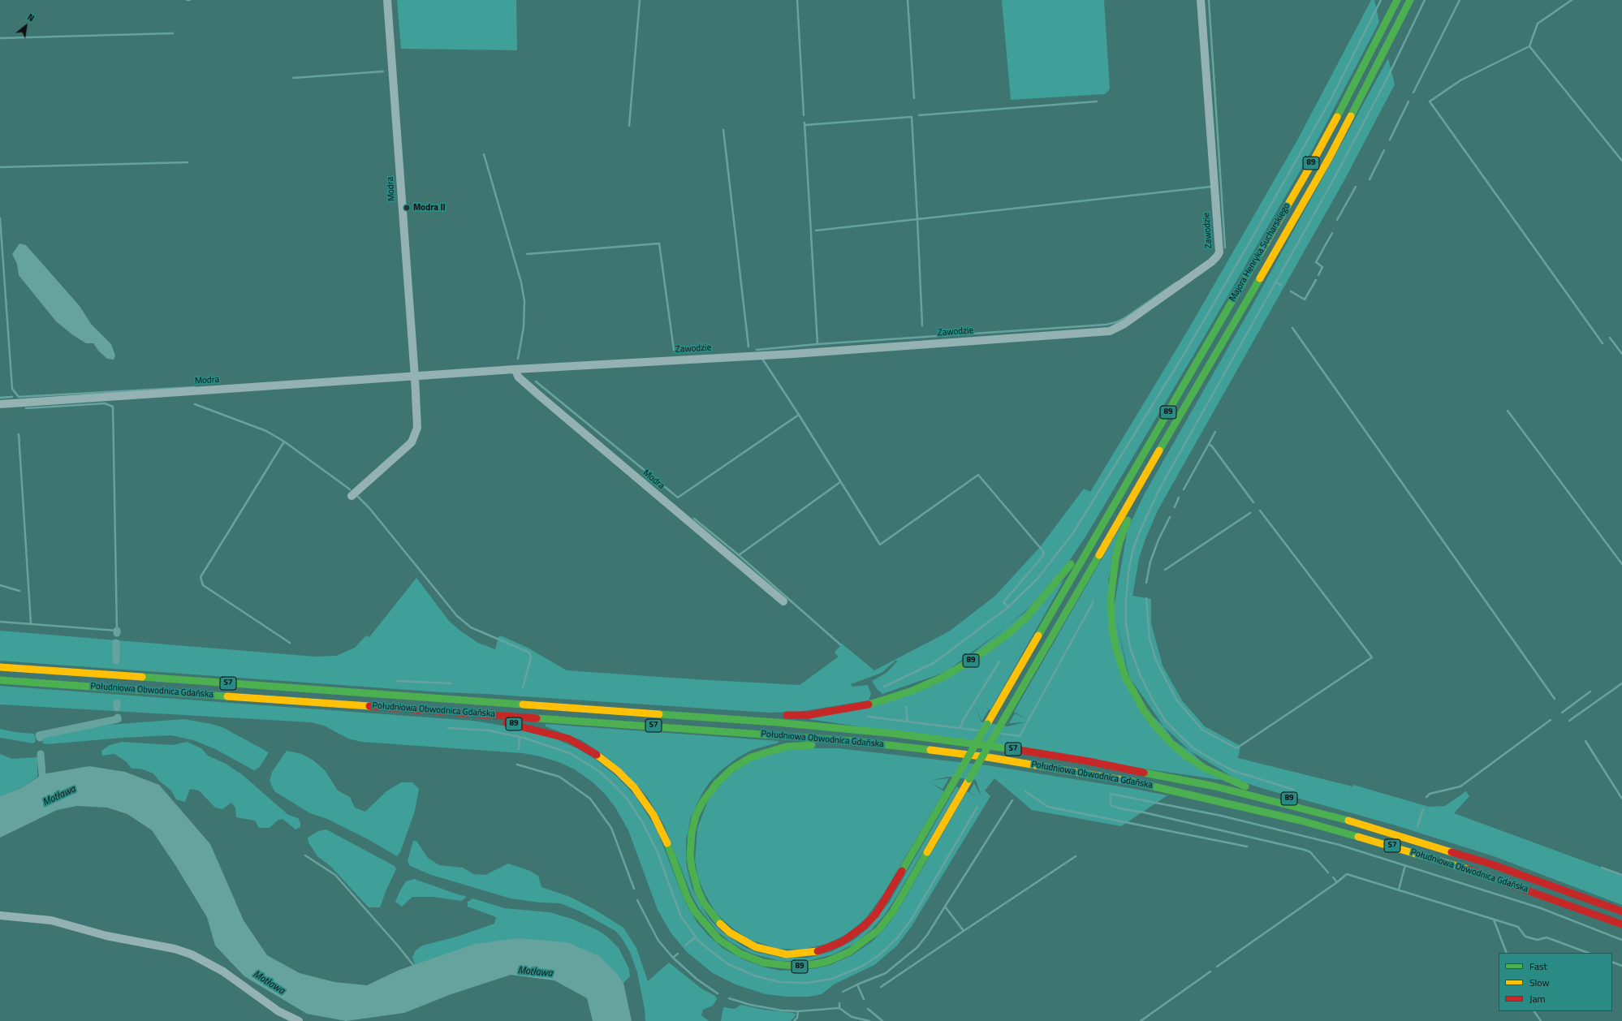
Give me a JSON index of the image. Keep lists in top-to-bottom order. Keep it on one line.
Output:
{"streets":{"highway":["89","Majora Henryka Sucharskiego","S7","Południowa Obwodnica Gdańska"],"street":["Modra","Zawodzie"]},"crossings":[["89","Majora Henryka Sucharskiego"],["89","Południowa Obwodnica Gdańska"],["Modra","Zawodzie"]],"water":["Motława"],"places":["Modra II"],"legend":["Fast","Slow","Jam"],"north":"top right"}
